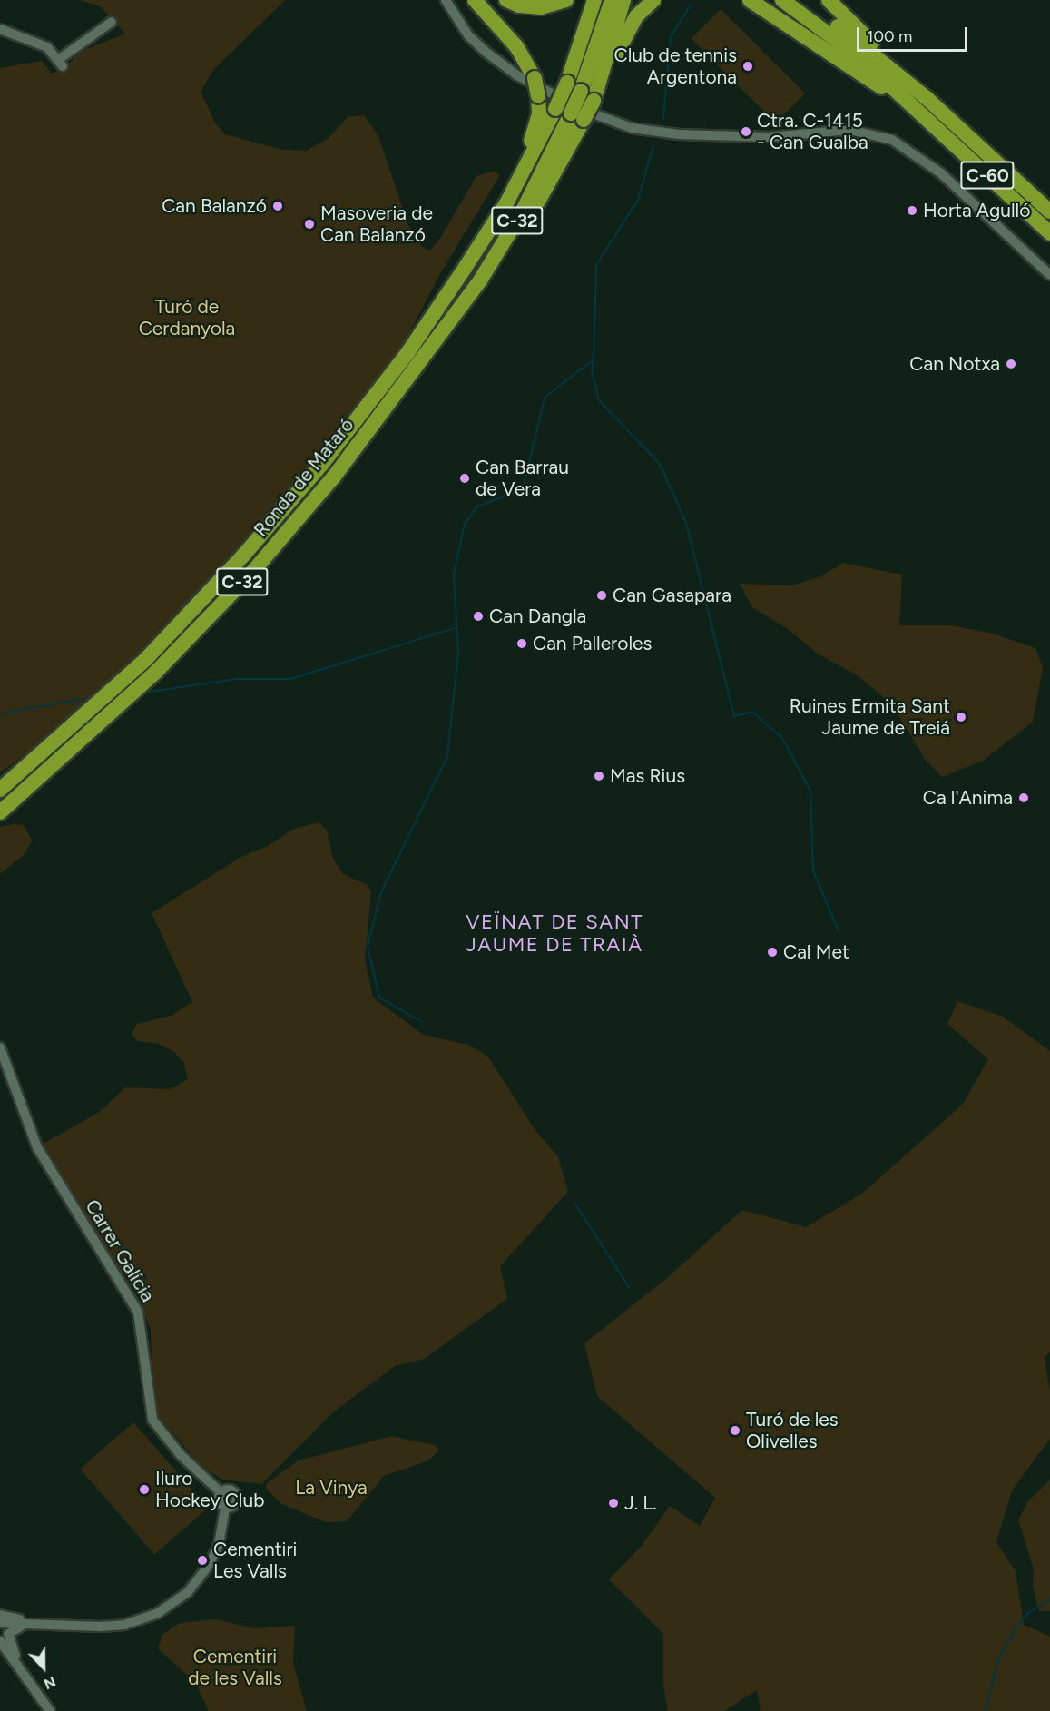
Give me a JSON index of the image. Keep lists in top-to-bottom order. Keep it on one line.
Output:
{"streets":{"highway":["C-60","C-32","Ronda de Mataró"],"street":["Carrer Galícia"]},"districts":["VEÏNAT DE SANT JAUME DE TRAIÀ"],"parks":["Turó de Cerdanyola","La Vinya","Cementiri de les Valls"],"places":["Club de tennis Argentona","Ctra. C-1415 - Can Gualba","Can Balanzó","Horta Agulló","Masoveria de Can Balanzó","Can Notxa","Can Barrau de Vera","Can Gasapara","Can Dangla","Can Palleroles","Ruines Ermita Sant Jaume de Treiá","Mas Rius","Ca l'Anima","Cal Met","Turó de les Olivelles","Iluro Hockey Club","J. L.","Cementiri Les Valls"],"scale_bar":"100 m","north":"bottom"}
